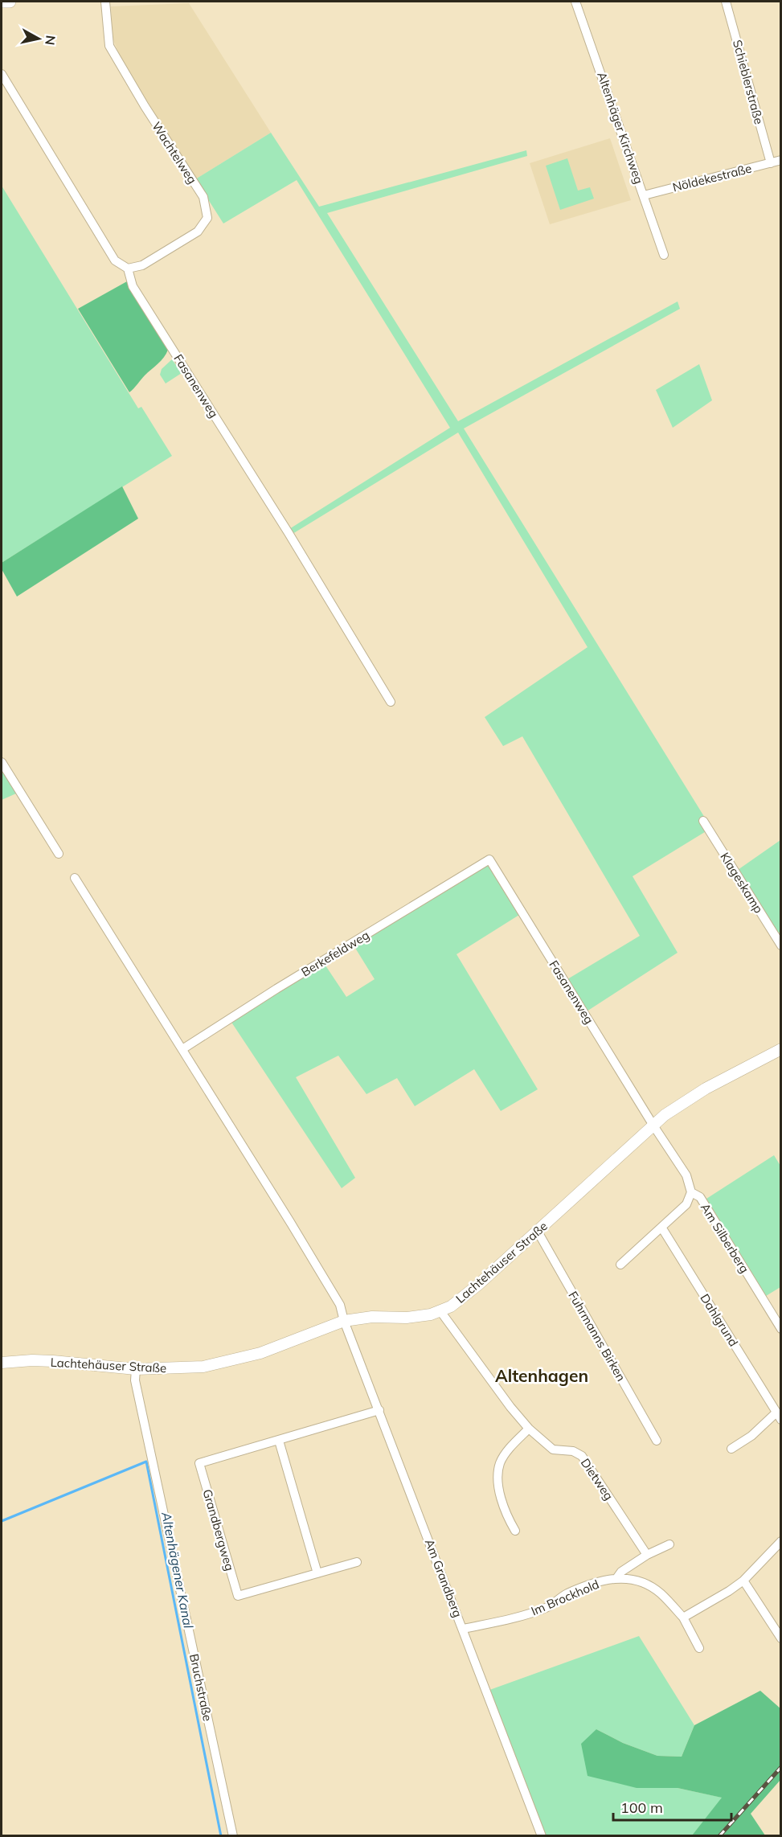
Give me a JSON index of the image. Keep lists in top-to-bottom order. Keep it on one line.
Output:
{"streets":{"street":["Schieblerstraße","Altenhäger Kirchweg","Wachtelweg","Nöldekestraße","Fasanenweg","Klageskamp","Berkefeldweg","Am Silberberg","Lachtehäuser Straße","Dahlgrund","Fuhrmanns Birken","Dietweg","Grandbergweg","Am Grandberg","Im Brockhold","Bruchstraße"]},"crossings":[["Schieblerstraße","Nöldekestraße"],["Altenhäger Kirchweg","Nöldekestraße"],["Wachtelweg","Fasanenweg"],["Fasanenweg","Berkefeldweg"],["Fasanenweg","Am Silberberg"],["Fasanenweg","Lachtehäuser Straße"],["Am Silberberg","Lachtehäuser Straße"],["Lachtehäuser Straße","Fuhrmanns Birken"],["Lachtehäuser Straße","Dietweg"],["Lachtehäuser Straße","Am Grandberg"],["Lachtehäuser Straße","Bruchstraße"],["Grandbergweg","Am Grandberg"],["Am Grandberg","Im Brockhold"]],"districts":["Altenhagen"],"water":["Altenhägener Kanal"],"scale_bar":"100 m","north":"right"}
